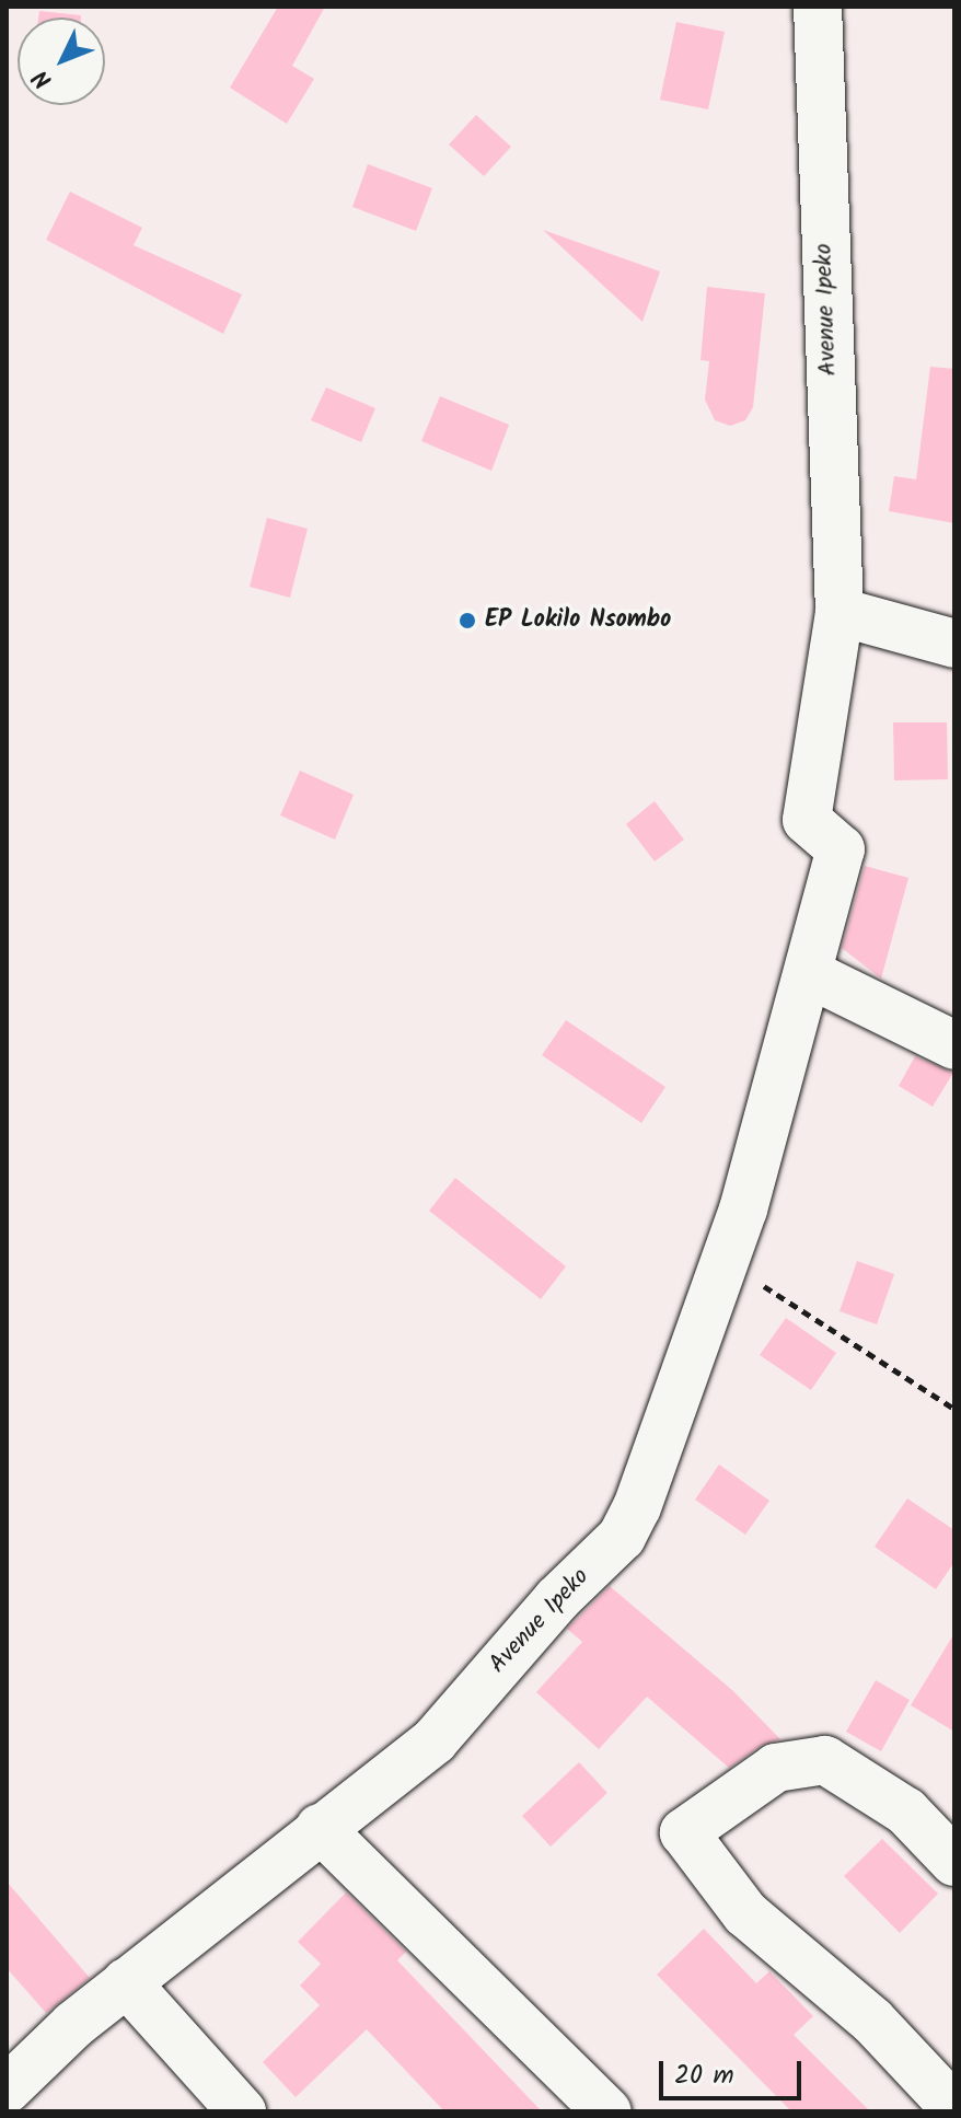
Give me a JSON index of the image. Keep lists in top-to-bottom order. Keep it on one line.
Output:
{"streets":{"street":["Avenue Ipeko"]},"places":["EP Lokilo Nsombo"],"scale_bar":"20 m","north":"bottom left"}
